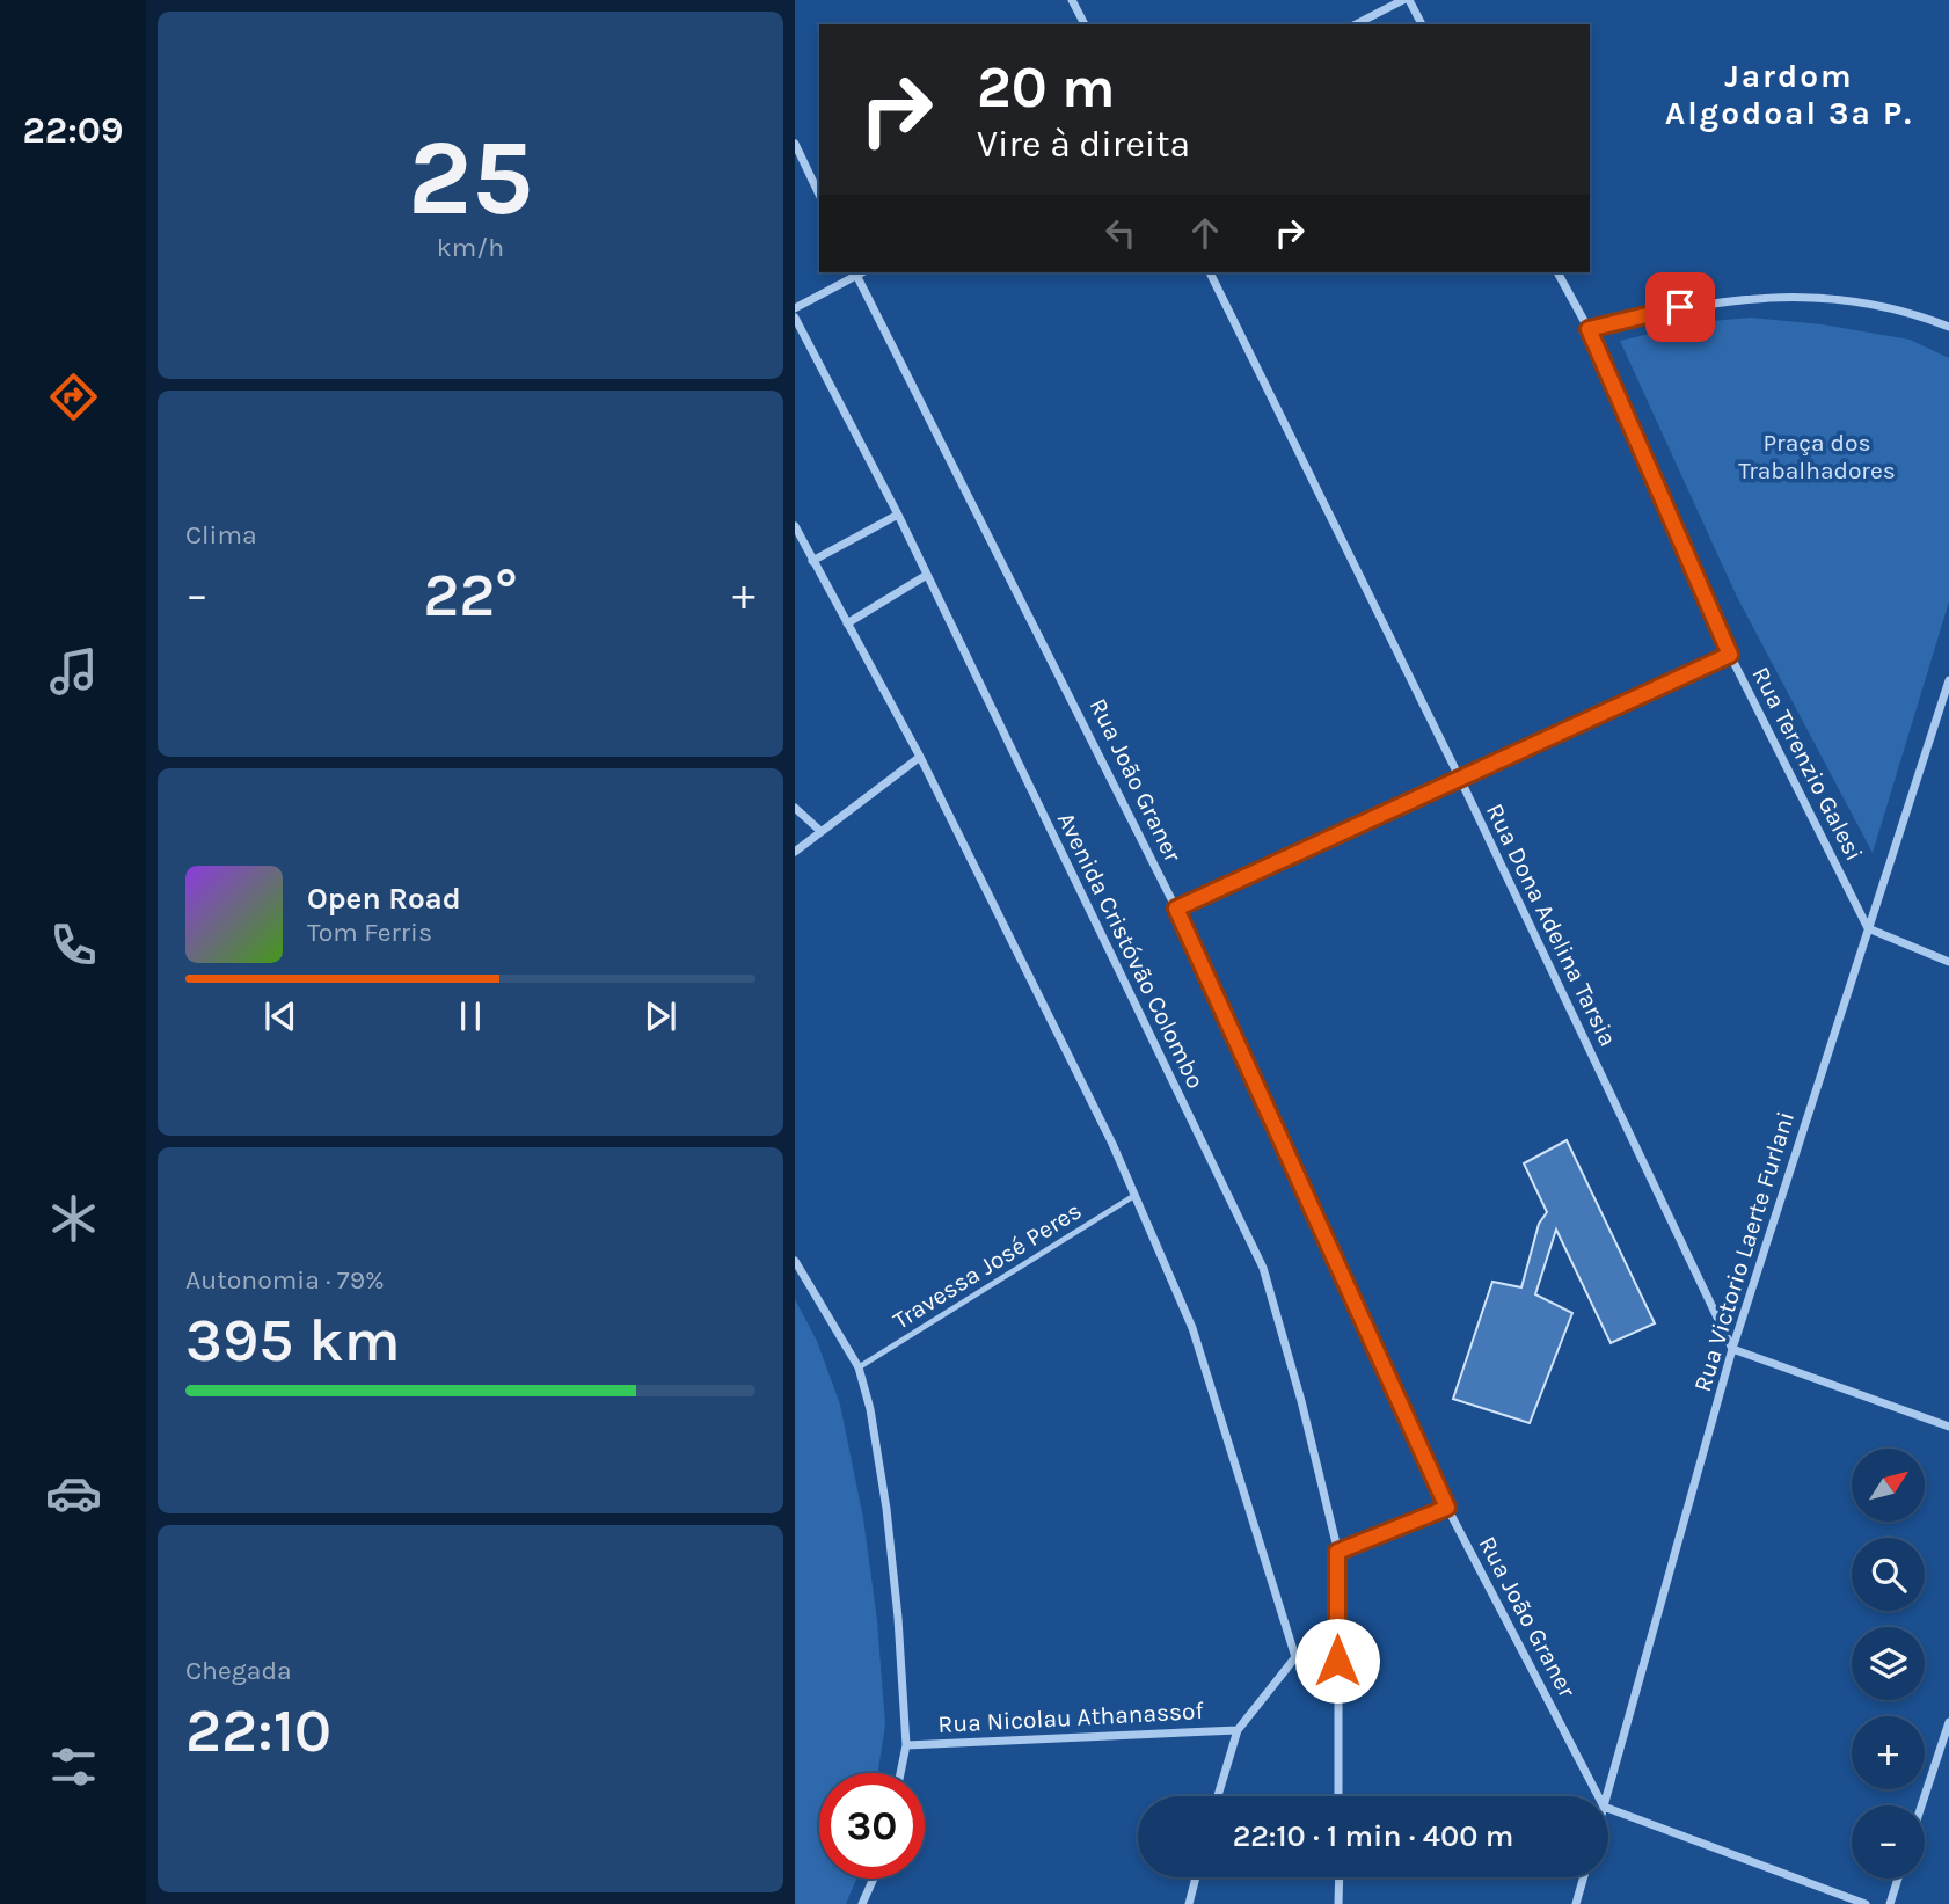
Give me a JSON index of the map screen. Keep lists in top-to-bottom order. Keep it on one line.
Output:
{"streets":{"street":["Rua Terenzio Galesi","Rua João Graner","Rua Dona Adelina Tarsia","Avenida Cristóvão Colombo","Rua Victorio Laerte Furlani","Rua Nicolau Athanassof"],"lane":["Travessa José Peres"]},"crossings":[["Rua Terenzio Galesi","Rua Victorio Laerte Furlani"],["Rua Dona Adelina Tarsia","Rua Victorio Laerte Furlani"]],"districts":["Jardom Algodoal 3ª P."],"parks":["Praça dos Trabalhadores"],"north":"top right","page":{"tabs":"22:09","tile":[["25","km/h"],"Clima",["Autonomia · 79%","395 km"],["Chegada","22:10"]],"turn":["20 m","Vire à direita"],"heat":["−","22°","+"],"song":["Open Road","Tom Ferris"],"map_buttons":["+","−"],"limit":"30","trip":"22:10 · 1 min · 400 m"}}
